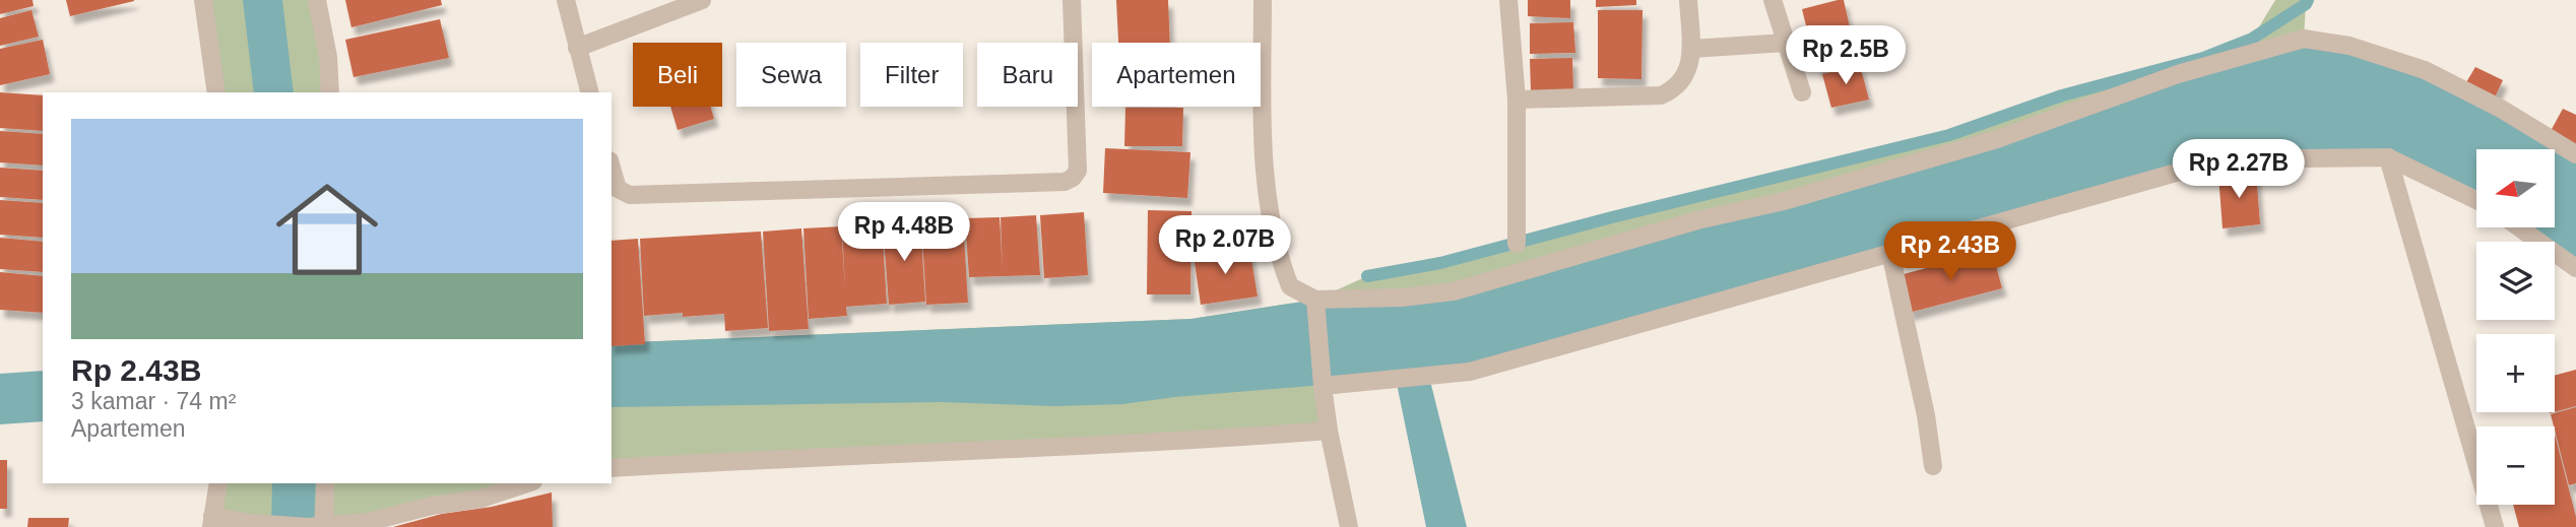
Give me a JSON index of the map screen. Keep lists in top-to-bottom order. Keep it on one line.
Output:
{"north":"left","page":{"price":["Rp 2.5B","Rp 2.27B","Rp 4.48B","Rp 2.07B","Rp 2.43B"],"chip":["Beli","Sewa","Filter","Baru","Apartemen"],"list":[{"name":"Rp 2.43B","note":"3 kamar · 74 m² · Apartemen"}],"map_buttons":["+","−"]}}
